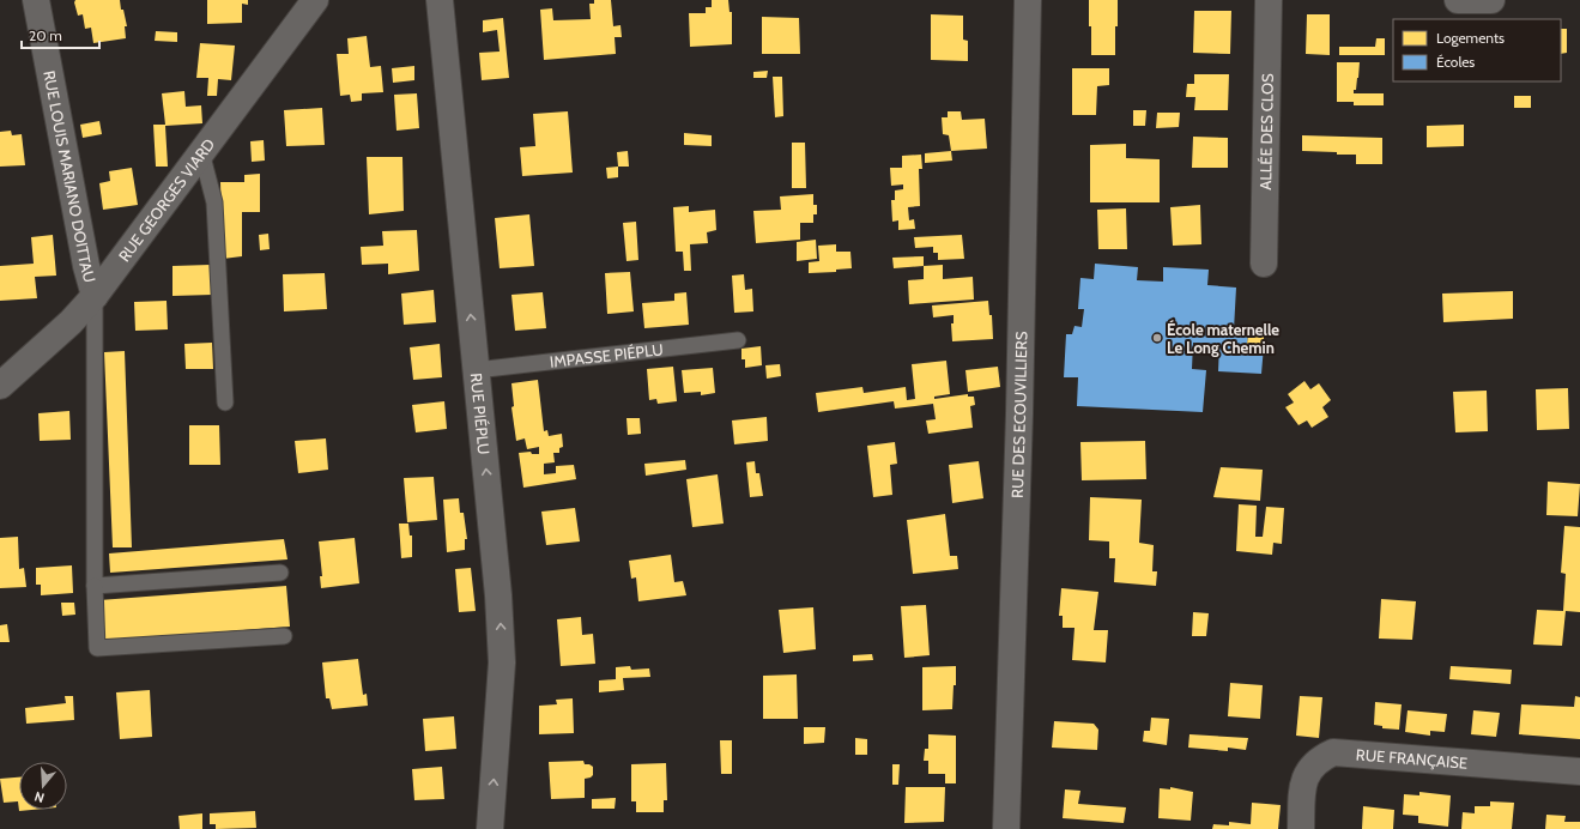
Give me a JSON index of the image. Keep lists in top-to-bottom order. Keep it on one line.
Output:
{"streets":{"street":["ALLÉE DES CLOS","RUE LOUIS MARIANO DOITTAU","RUE GEORGES VIARD","RUE PIÉPLU","RUE DES ECOUVILLIERS","RUE FRANÇAISE"],"lane":["IMPASSE PIÉPLU"]},"crossings":[["RUE LOUIS MARIANO DOITTAU","RUE GEORGES VIARD"],["IMPASSE PIÉPLU","RUE PIÉPLU"]],"one_way":["RUE PIÉPLU"],"places":["École maternelle Le Long Chemin"],"legend":["Logements","Écoles"],"scale_bar":"20 m","north":"bottom"}
